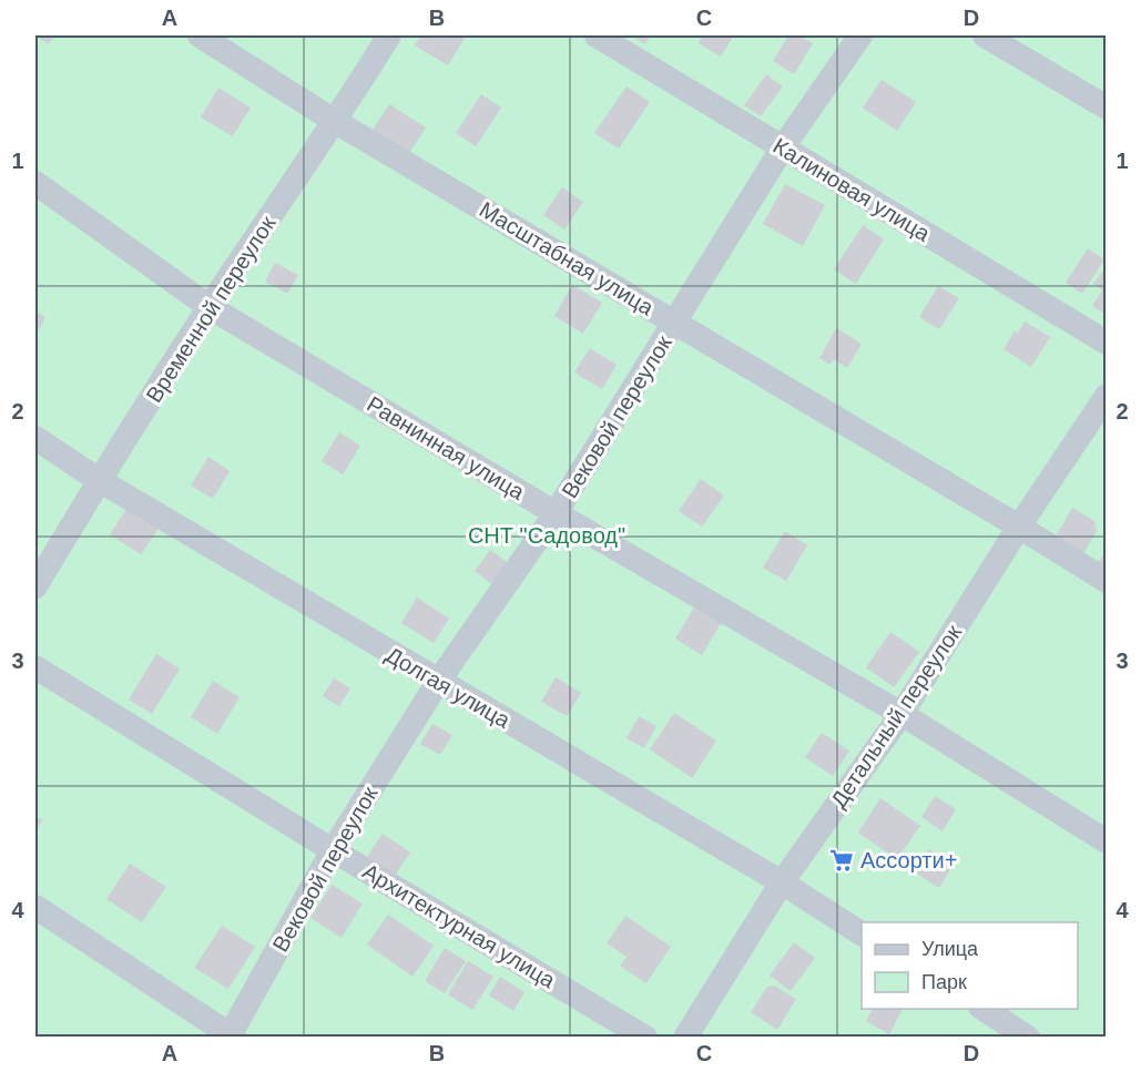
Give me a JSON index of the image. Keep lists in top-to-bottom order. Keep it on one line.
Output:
{"streets":{"street":["Калиновая улица","Масштабная улица","Временной переулок","Вековой переулок","Равнинная улица","Долгая улица","Детальный переулок","Архитектурная улица"]},"crossings":[["Калиновая улица","Вековой переулок"],["Масштабная улица","Временной переулок"],["Масштабная улица","Вековой переулок"],["Масштабная улица","Детальный переулок"],["Временной переулок","Равнинная улица"],["Временной переулок","Долгая улица"],["Вековой переулок","Равнинная улица"],["Вековой переулок","Долгая улица"],["Вековой переулок","Архитектурная улица"],["Равнинная улица","Детальный переулок"],["Долгая улица","Детальный переулок"]],"parks":["СНТ \"Садовод\""],"places":{"supermarket":["Ассорти+"]},"legend":["Улица","Парк"],"grid":{"columns":["A","B","C","D"],"rows":["1","2","3","4"]}}
